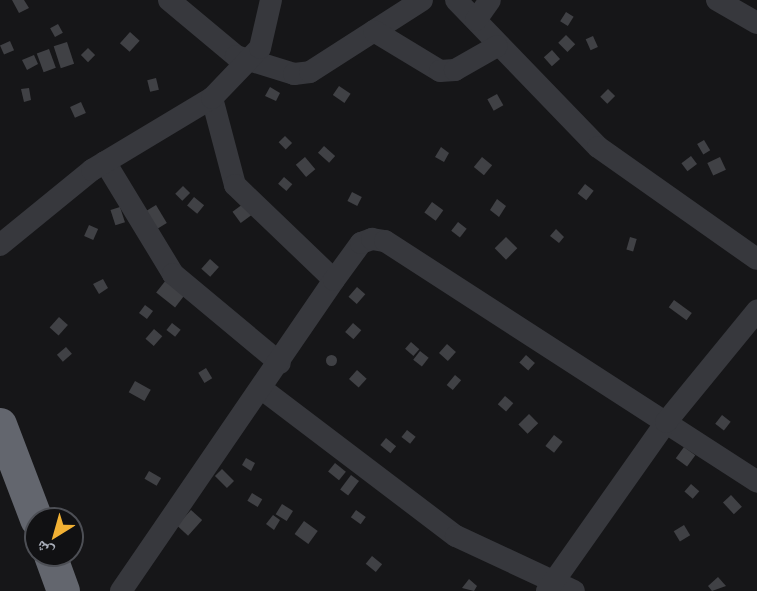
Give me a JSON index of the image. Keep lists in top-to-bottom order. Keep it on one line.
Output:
{"north":"bottom left"}
